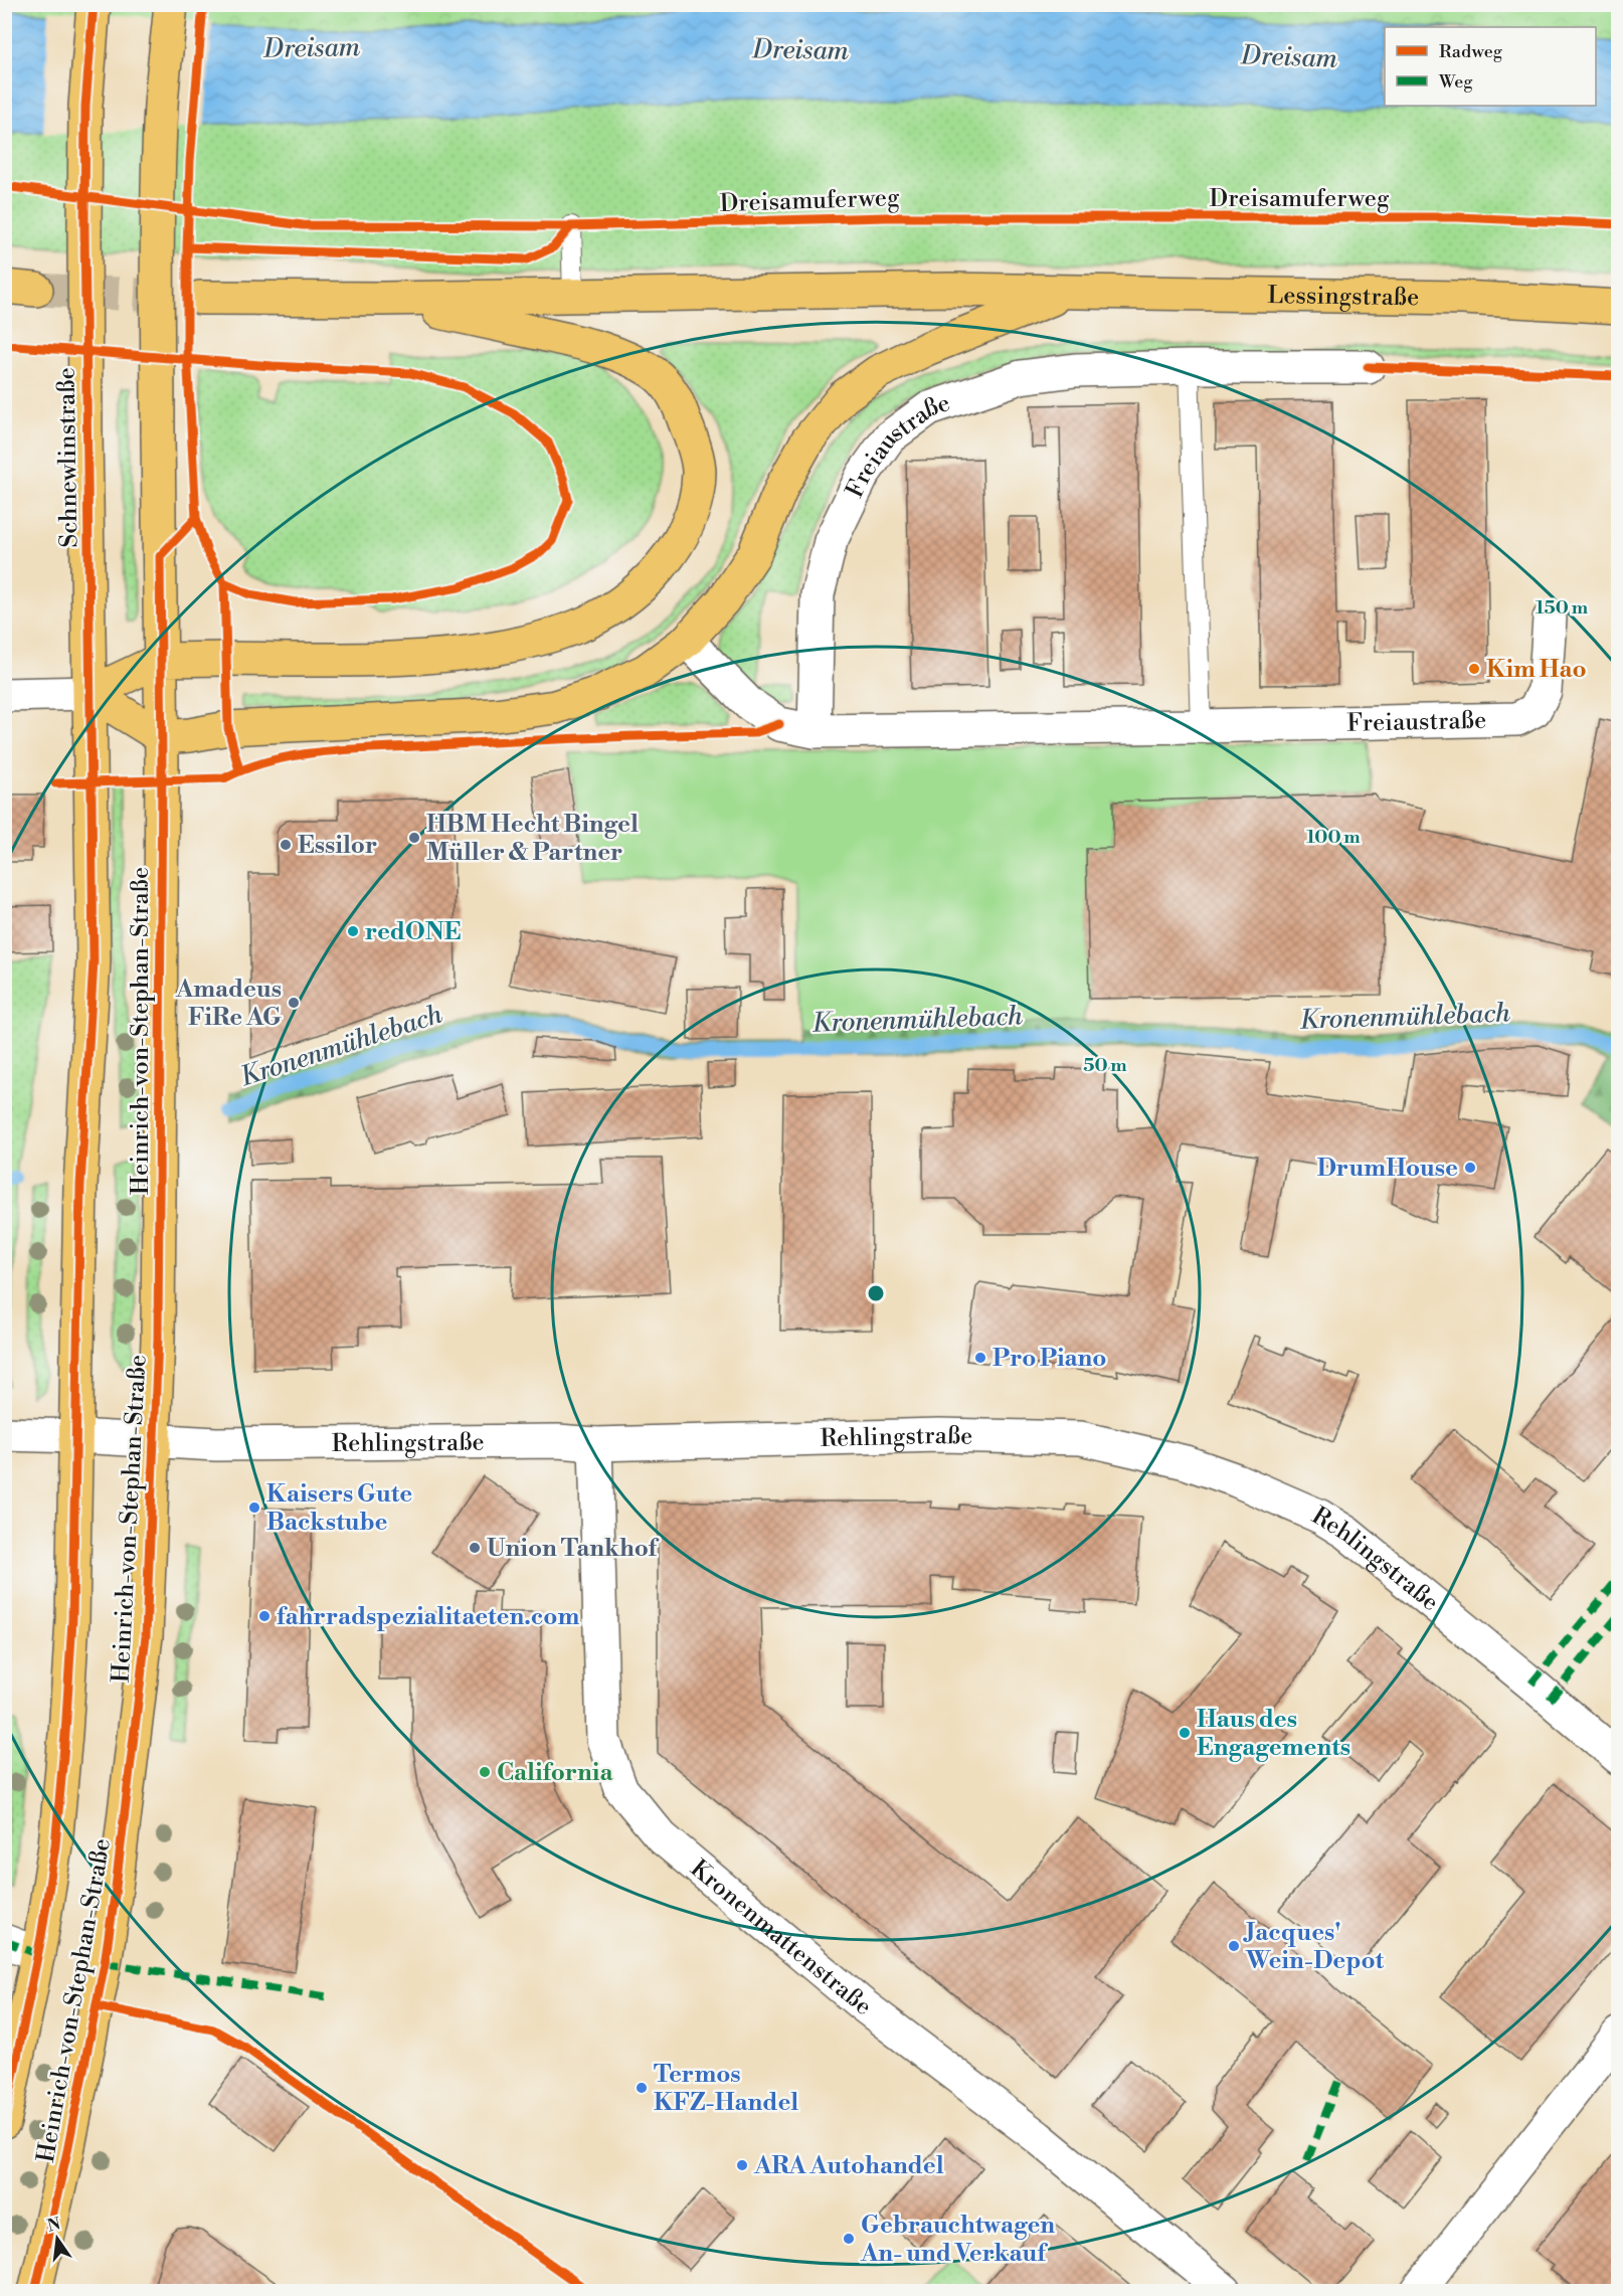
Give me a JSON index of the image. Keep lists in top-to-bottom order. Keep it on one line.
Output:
{"streets":{"main road":["Lessingstraße","Schnewlinstraße","Heinrich-von-Stephan-Straße"],"street":["Freiaustraße","Rehlingstraße","Kronenmattenstraße"],"cycle path":["Dreisamuferweg"]},"crossings":[["Schnewlinstraße","Heinrich-von-Stephan-Straße"],["Heinrich-von-Stephan-Straße","Rehlingstraße"],["Rehlingstraße","Kronenmattenstraße"]],"water":["Dreisam","Kronenmühlebach"],"places":["Kim Hao","HBM Hecht Bingel Müller & Partner","Essilor","redONE","Amadeus FiRe AG","DrumHouse","Pro Piano","Kaisers Gute Backstube","Union Tankhof","fahrradspezialitaeten.com","Haus des Engagements","California","Jacques' Wein-Depot","Termos KFZ-Handel","ARA Autohandel","Gebrauchtwagen An- und Verkauf"],"legend":["Radweg","Weg"],"north":"top","rings":["150 m","100 m","50 m"]}
